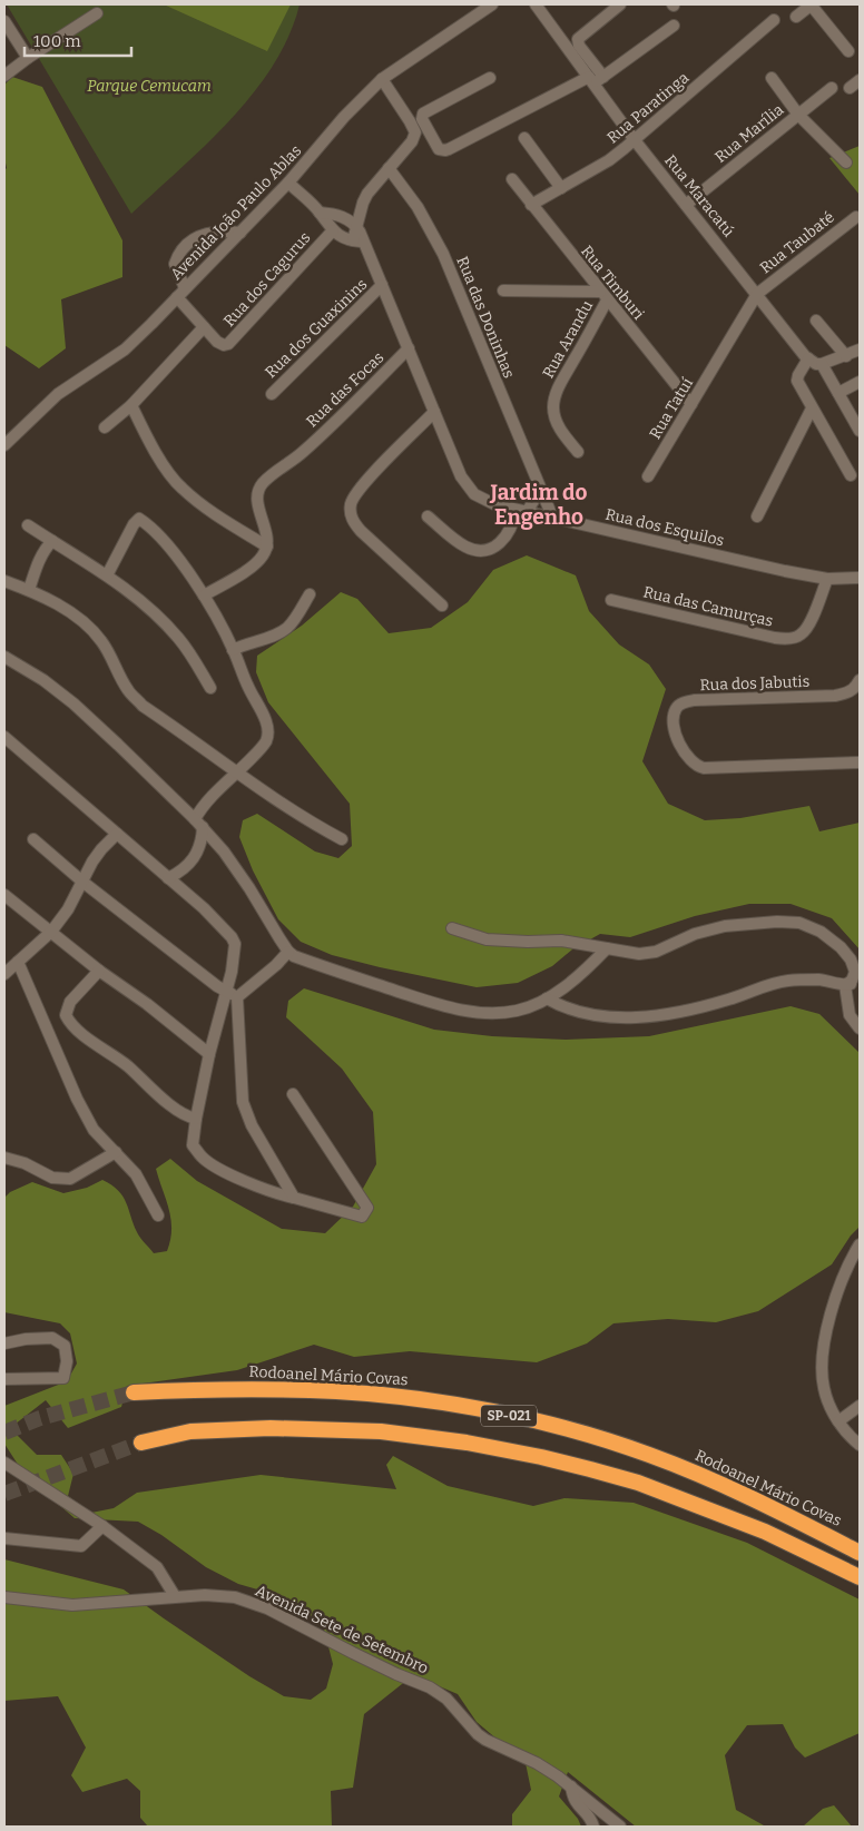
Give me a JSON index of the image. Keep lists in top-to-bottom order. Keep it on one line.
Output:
{"streets":{"highway":["Rodoanel Mário Covas","SP-021"],"street":["Rua Paratinga","Rua Marília","Rua Maracatú","Avenida João Paulo Ablas","Rua Taubaté","Rua dos Cagurus","Rua Timburi","Rua das Doninhas","Rua dos Guaxinins","Rua Arandu","Rua das Focas","Rua Tatuí","Rua dos Esquilos","Rua das Camurças","Rua dos Jabutis","Avenida Sete de Setembro"]},"crossings":[["Rua Paratinga","Rua Maracatú"],["Rua Paratinga","Rua Timburi"],["Rua Marília","Rua Maracatú"],["Rua Maracatú","Rua Taubaté"],["Rua Maracatú","Rua Tatuí"],["Avenida João Paulo Ablas","Rua dos Cagurus"],["Rua Taubaté","Rua Tatuí"],["Rua Timburi","Rua Arandu"],["Rua Timburi","Rua Tatuí"],["Rua das Doninhas","Rua dos Esquilos"],["Rua dos Guaxinins","Rua dos Esquilos"],["Rua das Focas","Rua dos Esquilos"],["Rua dos Esquilos","Rua das Camurças"]],"districts":["Jardim do Engenho"],"parks":["Parque Cemucam"],"scale_bar":"100 m"}
